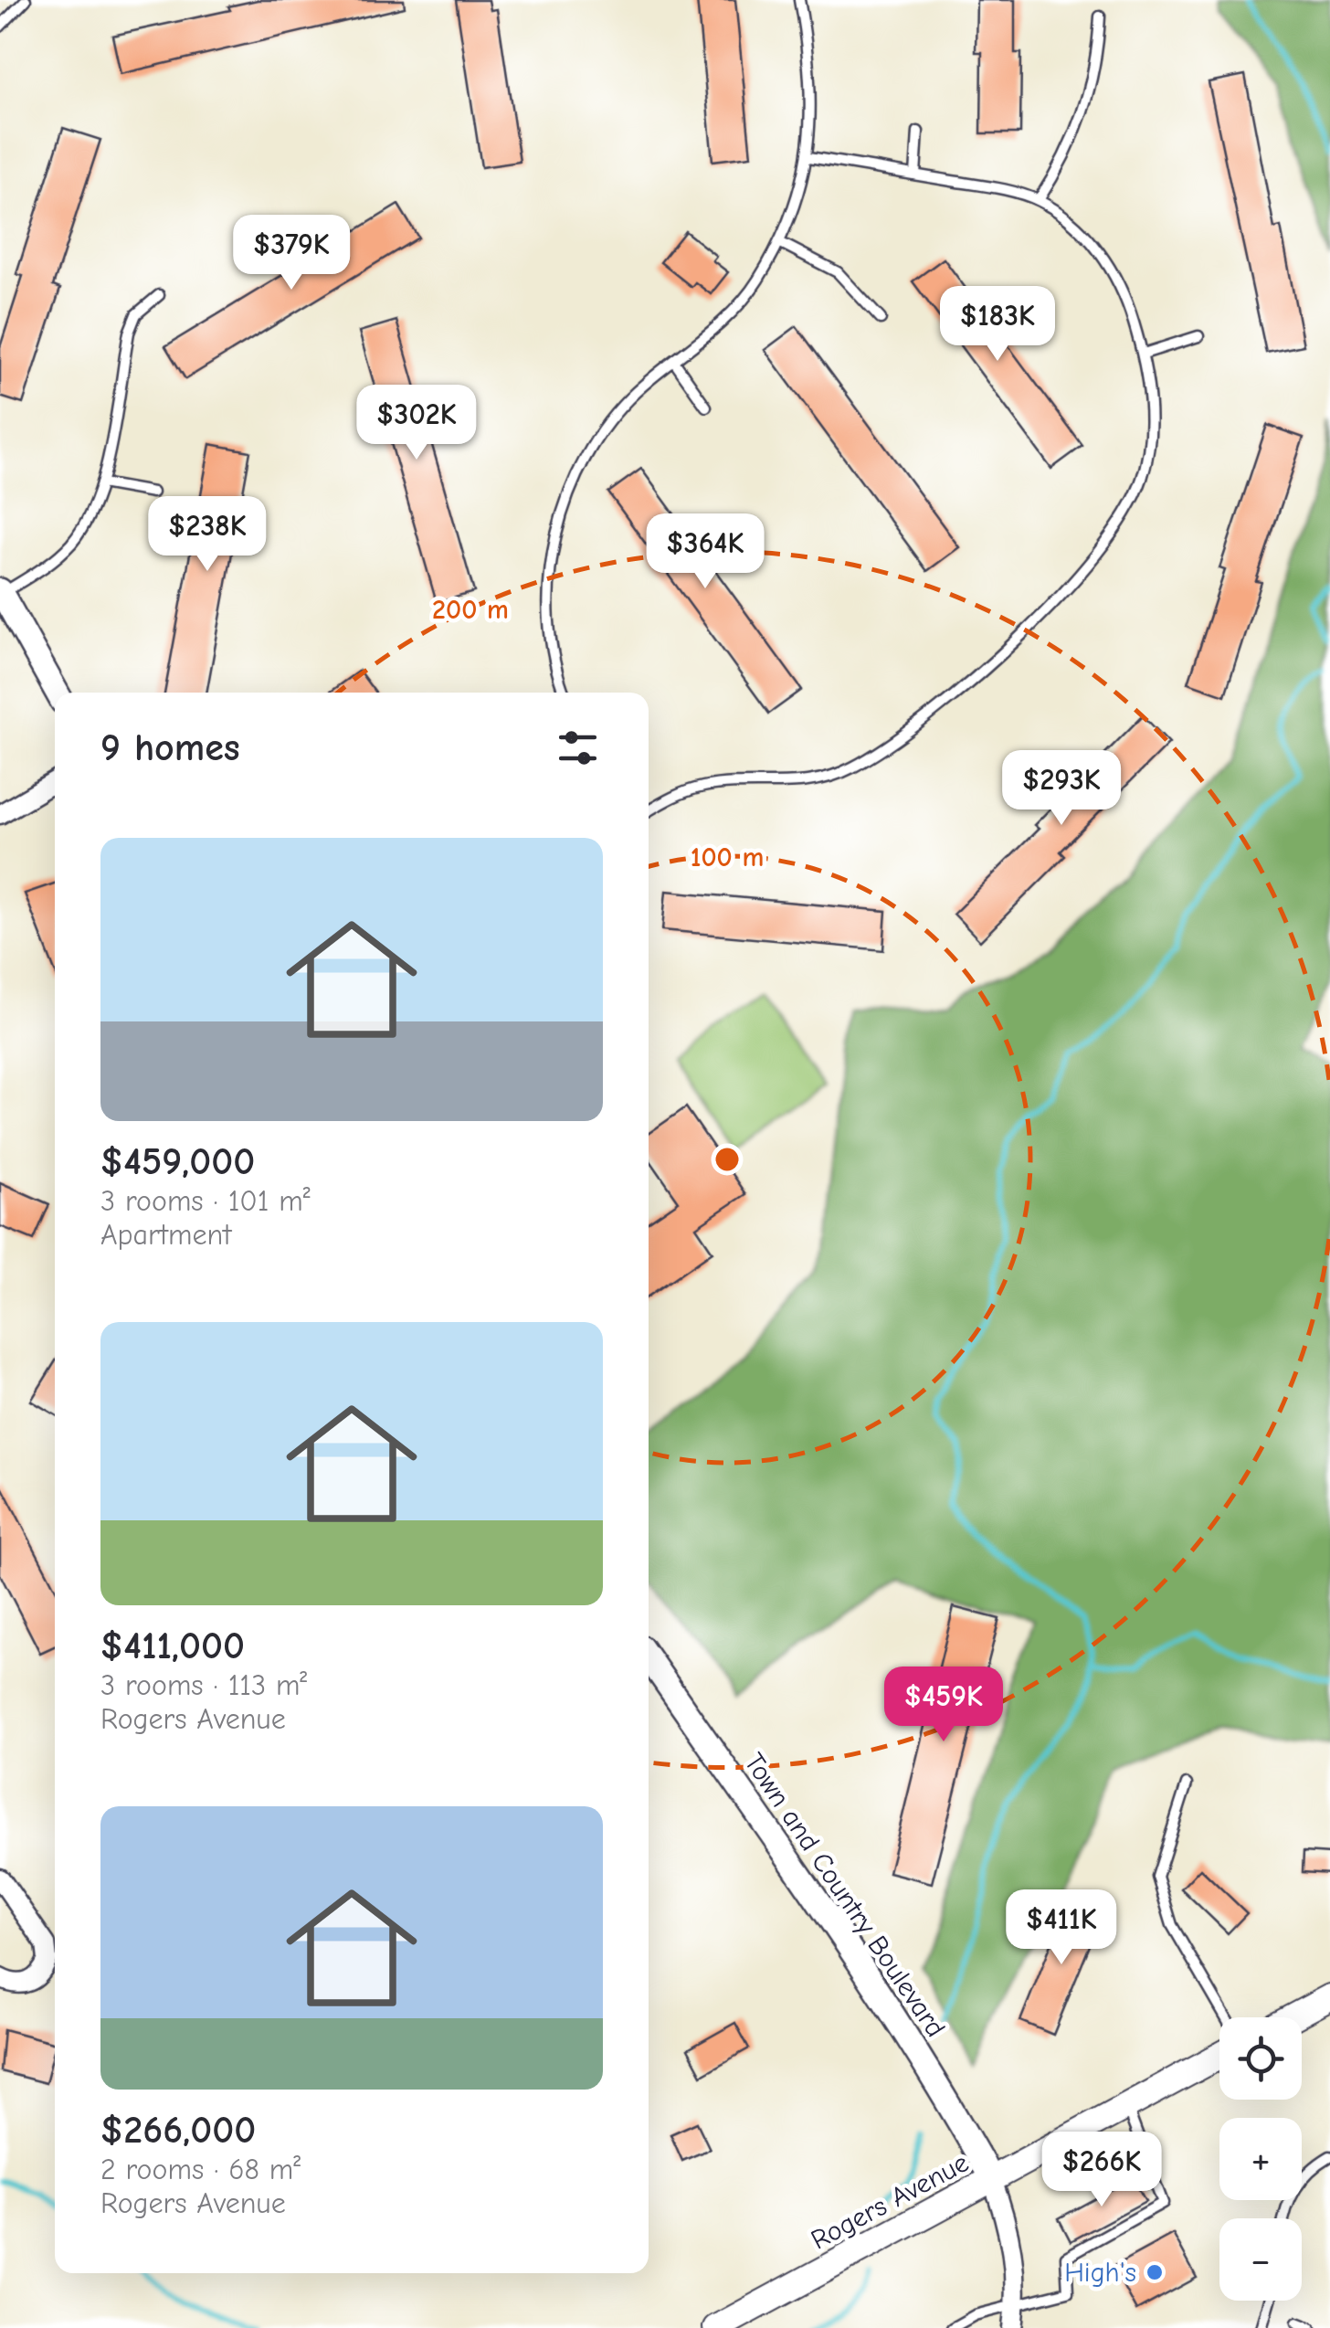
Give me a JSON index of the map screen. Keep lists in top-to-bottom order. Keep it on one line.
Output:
{"streets":{"main road":["Rogers Avenue"],"street":["Town and Country Boulevard"]},"crossings":[["Town and Country Boulevard","Rogers Avenue"]],"places":["High's"],"page":{"price":["$379K","$183K","$302K","$238K","$364K","$293K","$459K","$411K","$266K"],"heading":"9 homes","list":[{"name":"$459,000","note":"3 rooms · 101 m² · Apartment"},{"name":"$411,000","note":"3 rooms · 113 m² · Rogers Avenue"},{"name":"$266,000","note":"2 rooms · 68 m² · Rogers Avenue"}],"map_buttons":["+","−"]},"rings":["200 m","100 m"]}
